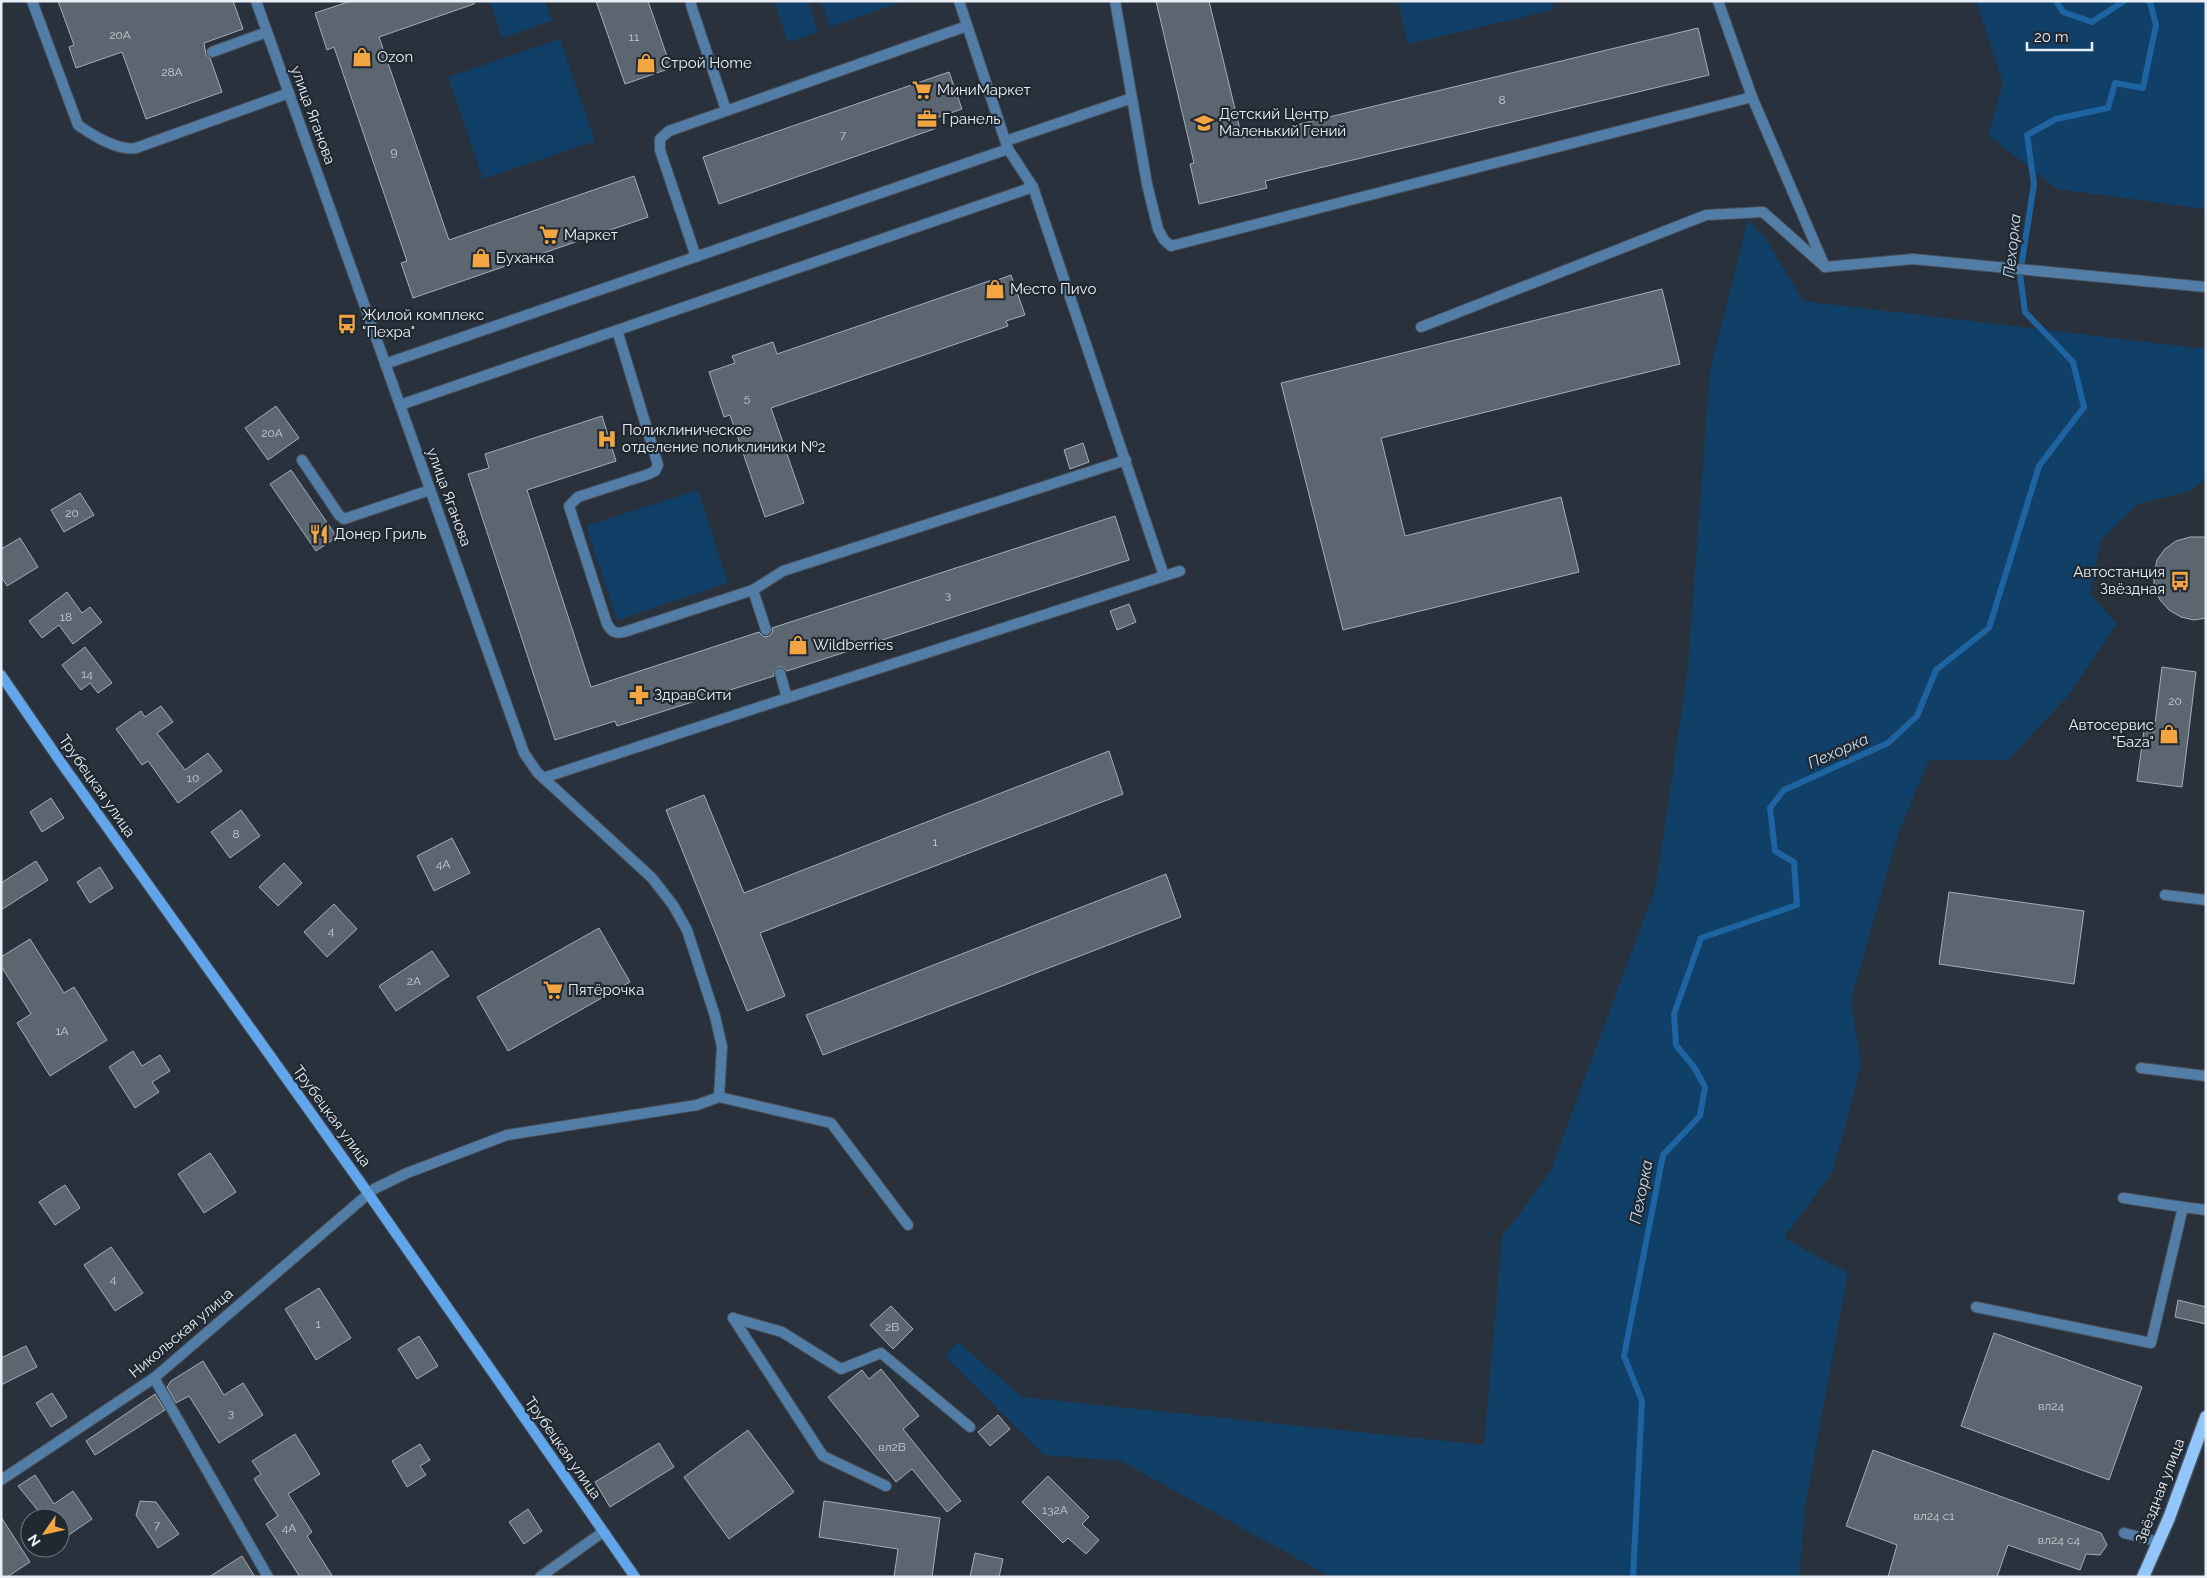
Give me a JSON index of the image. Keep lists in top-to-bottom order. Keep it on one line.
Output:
{"streets":{"main road":["Трубецкая улица","Звёздная улица"],"street":["улица Яганова","Никольская улица"]},"crossings":[["улица Яганова","Никольская улица"],["Трубецкая улица","Никольская улица"]],"water":["Пехорка"],"places":{"shop":["Ozon","Строй Home","Буханка","Место Пиvо","Wildberries","Автосервис \"Баzа\""],"supermarket":["МиниМаркет","Маркет","Пятёрочка"],"office":["Гранель"],"school or university":["Детский Центр Маленький Гений"],"bus stop":["Жилой комплекс \"Пехра\"","Автостанция Звёздная"],"hospital":["Поликлиническое отделение поликлиники №2"],"restaurant":["Донер Гриль"],"pharmacy":["ЗдравСити"]},"house_numbers":["20А","11","28А","8","7","9","5","20А","20","3","18","14","20","10","8","1","4А","4","2А","1А","4","1","2В","вл24","3","вл2В","132А","вл24 с1","7","4А","вл24 с4"],"scale_bar":"20 m","north":"bottom left"}
